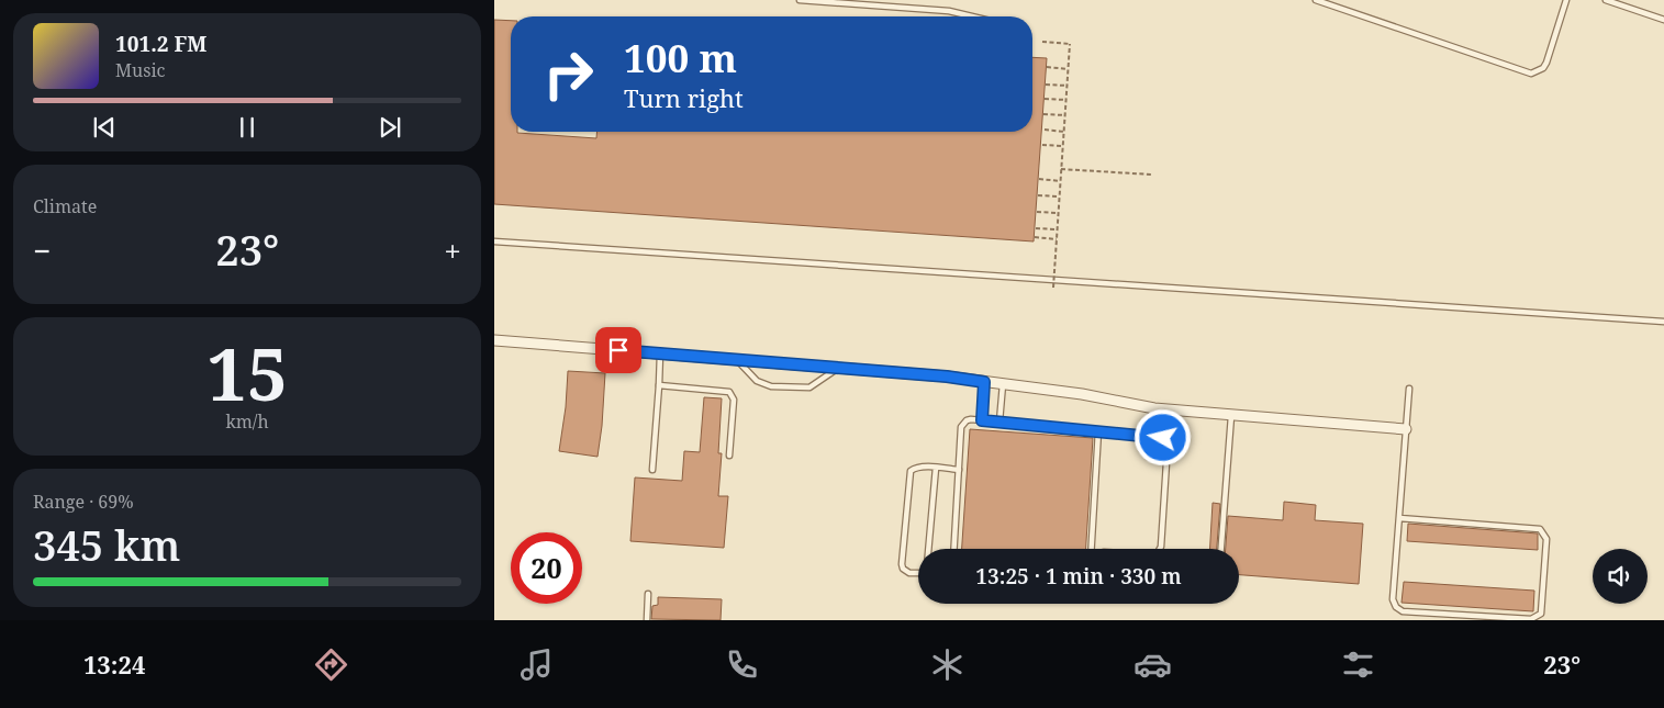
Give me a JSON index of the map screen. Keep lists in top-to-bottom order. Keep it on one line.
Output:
{"page":{"turn":["100 m","Turn right"],"song":["101.2 FM","Music"],"tile":["Climate",["15","km/h"],["Range · 69%","345 km"]],"heat":["−","23°","+"],"limit":"20","trip":"13:25 · 1 min · 330 m","tabs":["13:24","23°"]}}
